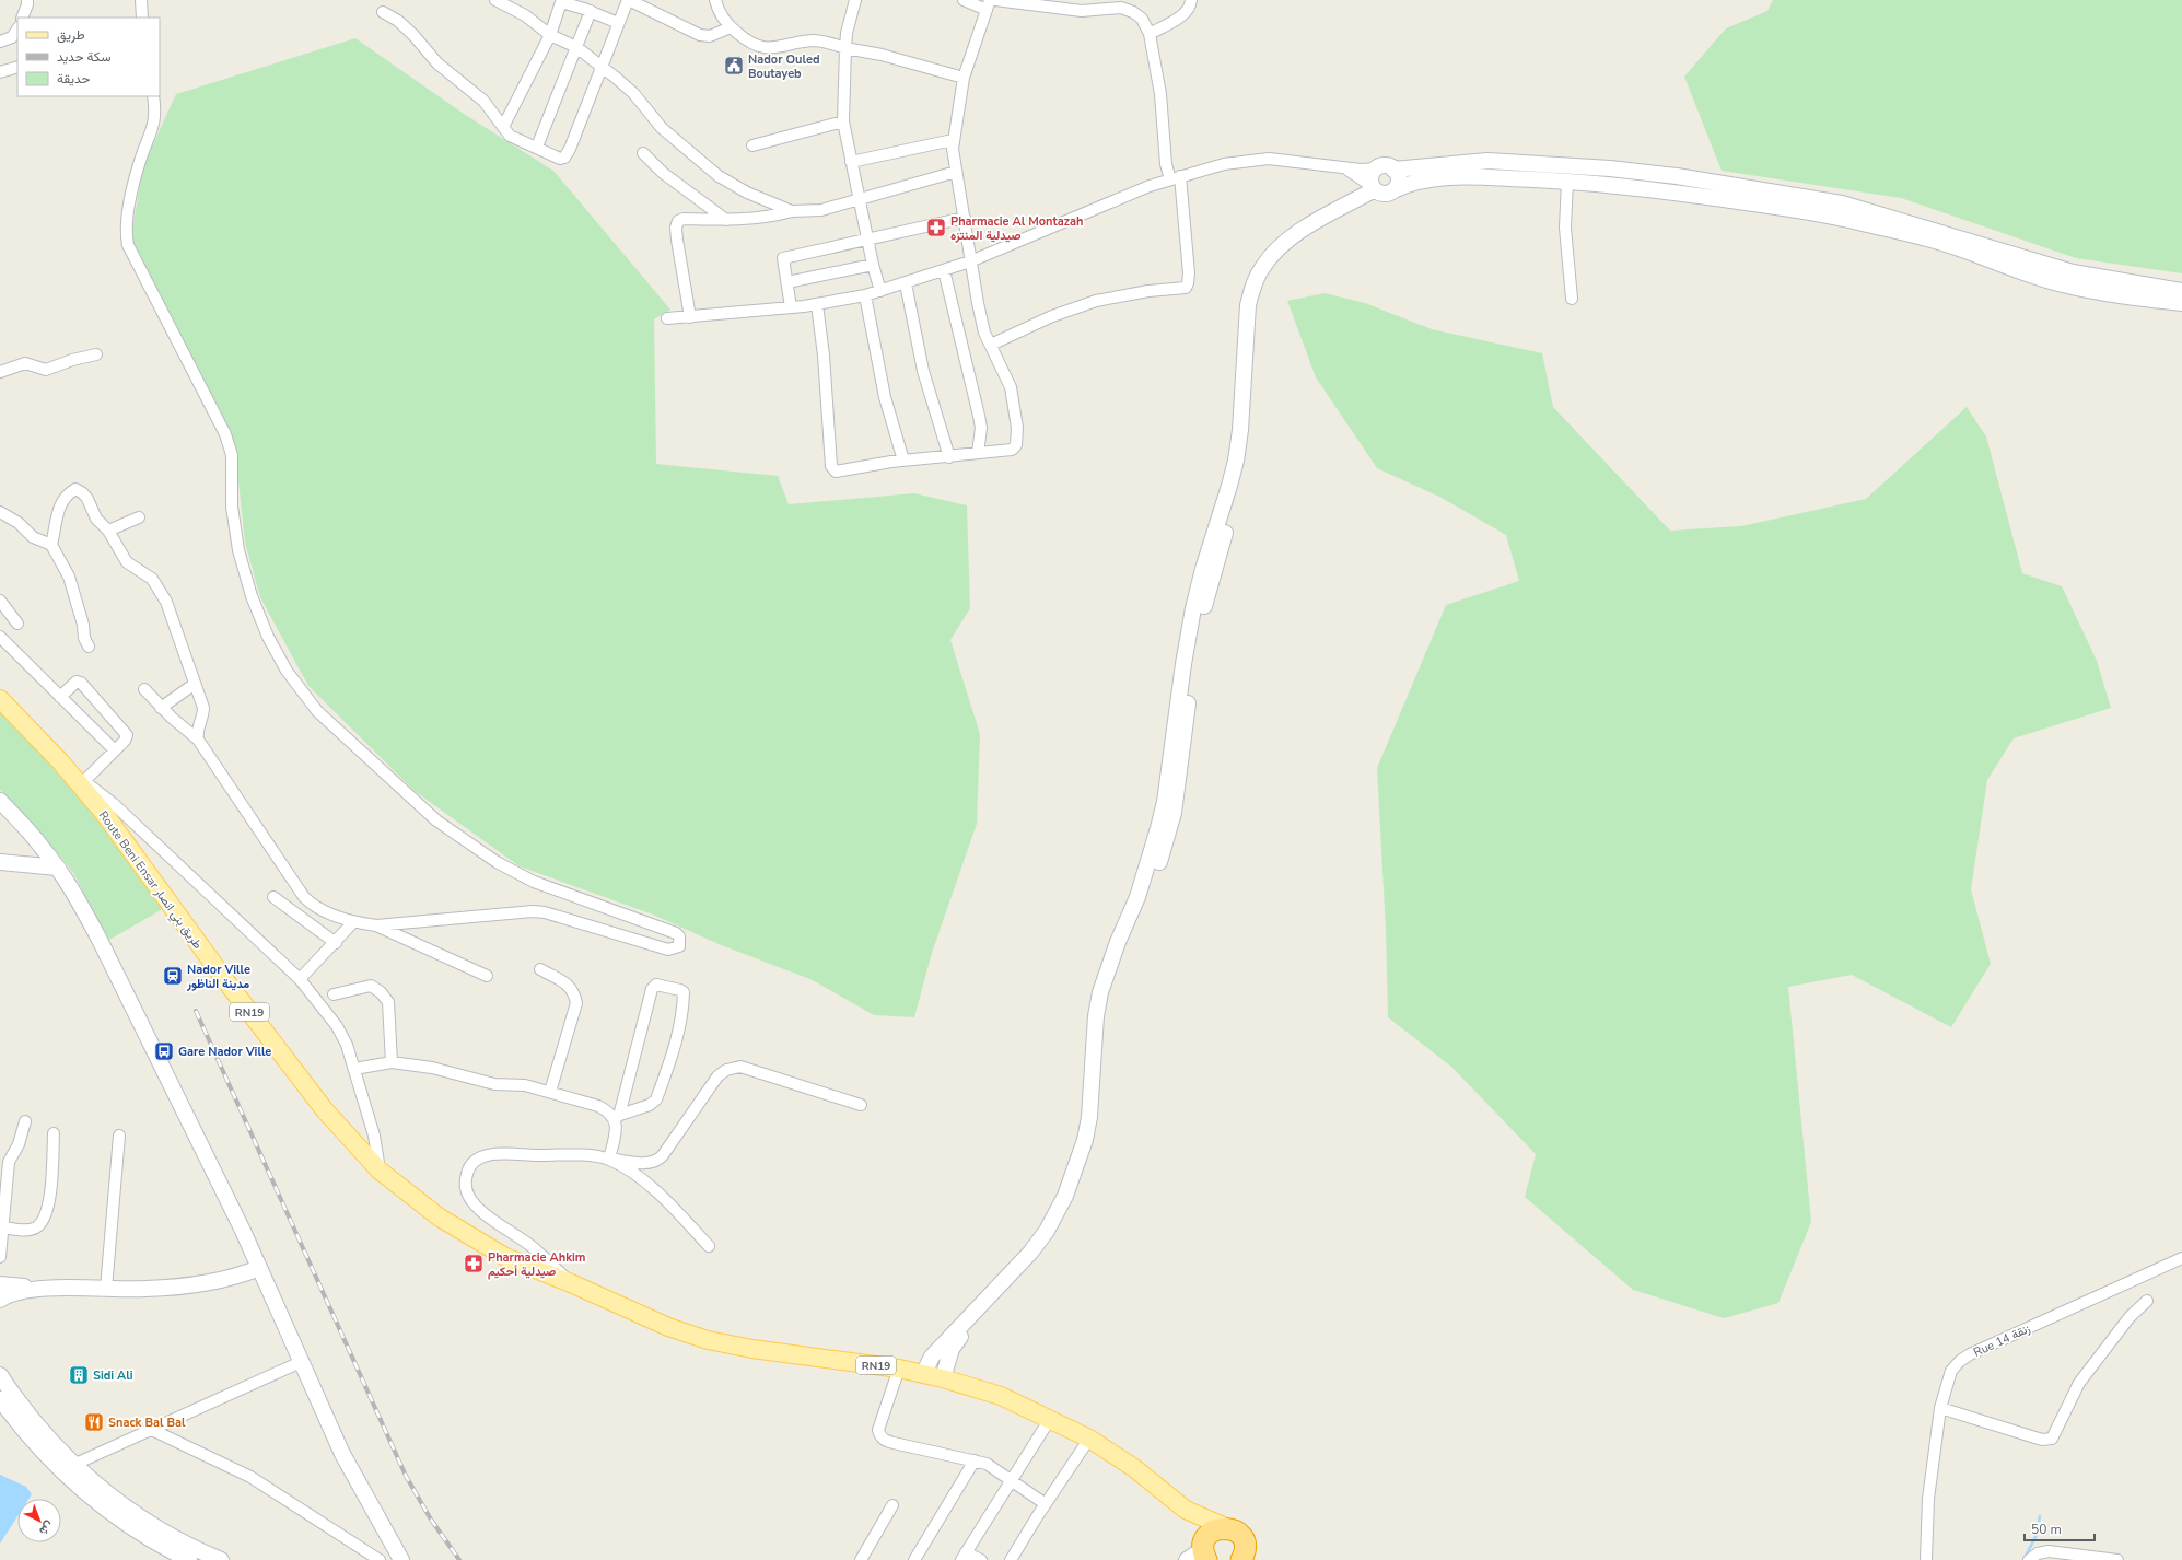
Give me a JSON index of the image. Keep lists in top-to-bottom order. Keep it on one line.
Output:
{"streets":{"highway":["RN19"],"main road":["Route Beni Ensar طريق بني انصار"],"street":["Rue 14 زنقة"]},"crossings":[["Route Beni Ensar طريق بني انصار","RN19"]],"places":{"public building":["Nador Ouled Boutayeb"],"pharmacy":["Pharmacie Al Montazah صيدلية المنتزه","Pharmacie Ahkim صيدلية أحكيم"],"station":["Nador Ville مدينة الناظور"],"bus stop":["Gare Nador Ville"],"building":["Sidi Ali"],"restaurant":["Snack Bal Bal"]},"legend":["طريق","سكة حديد","حديقة"],"scale_bar":"50 m","north":"bottom right"}
